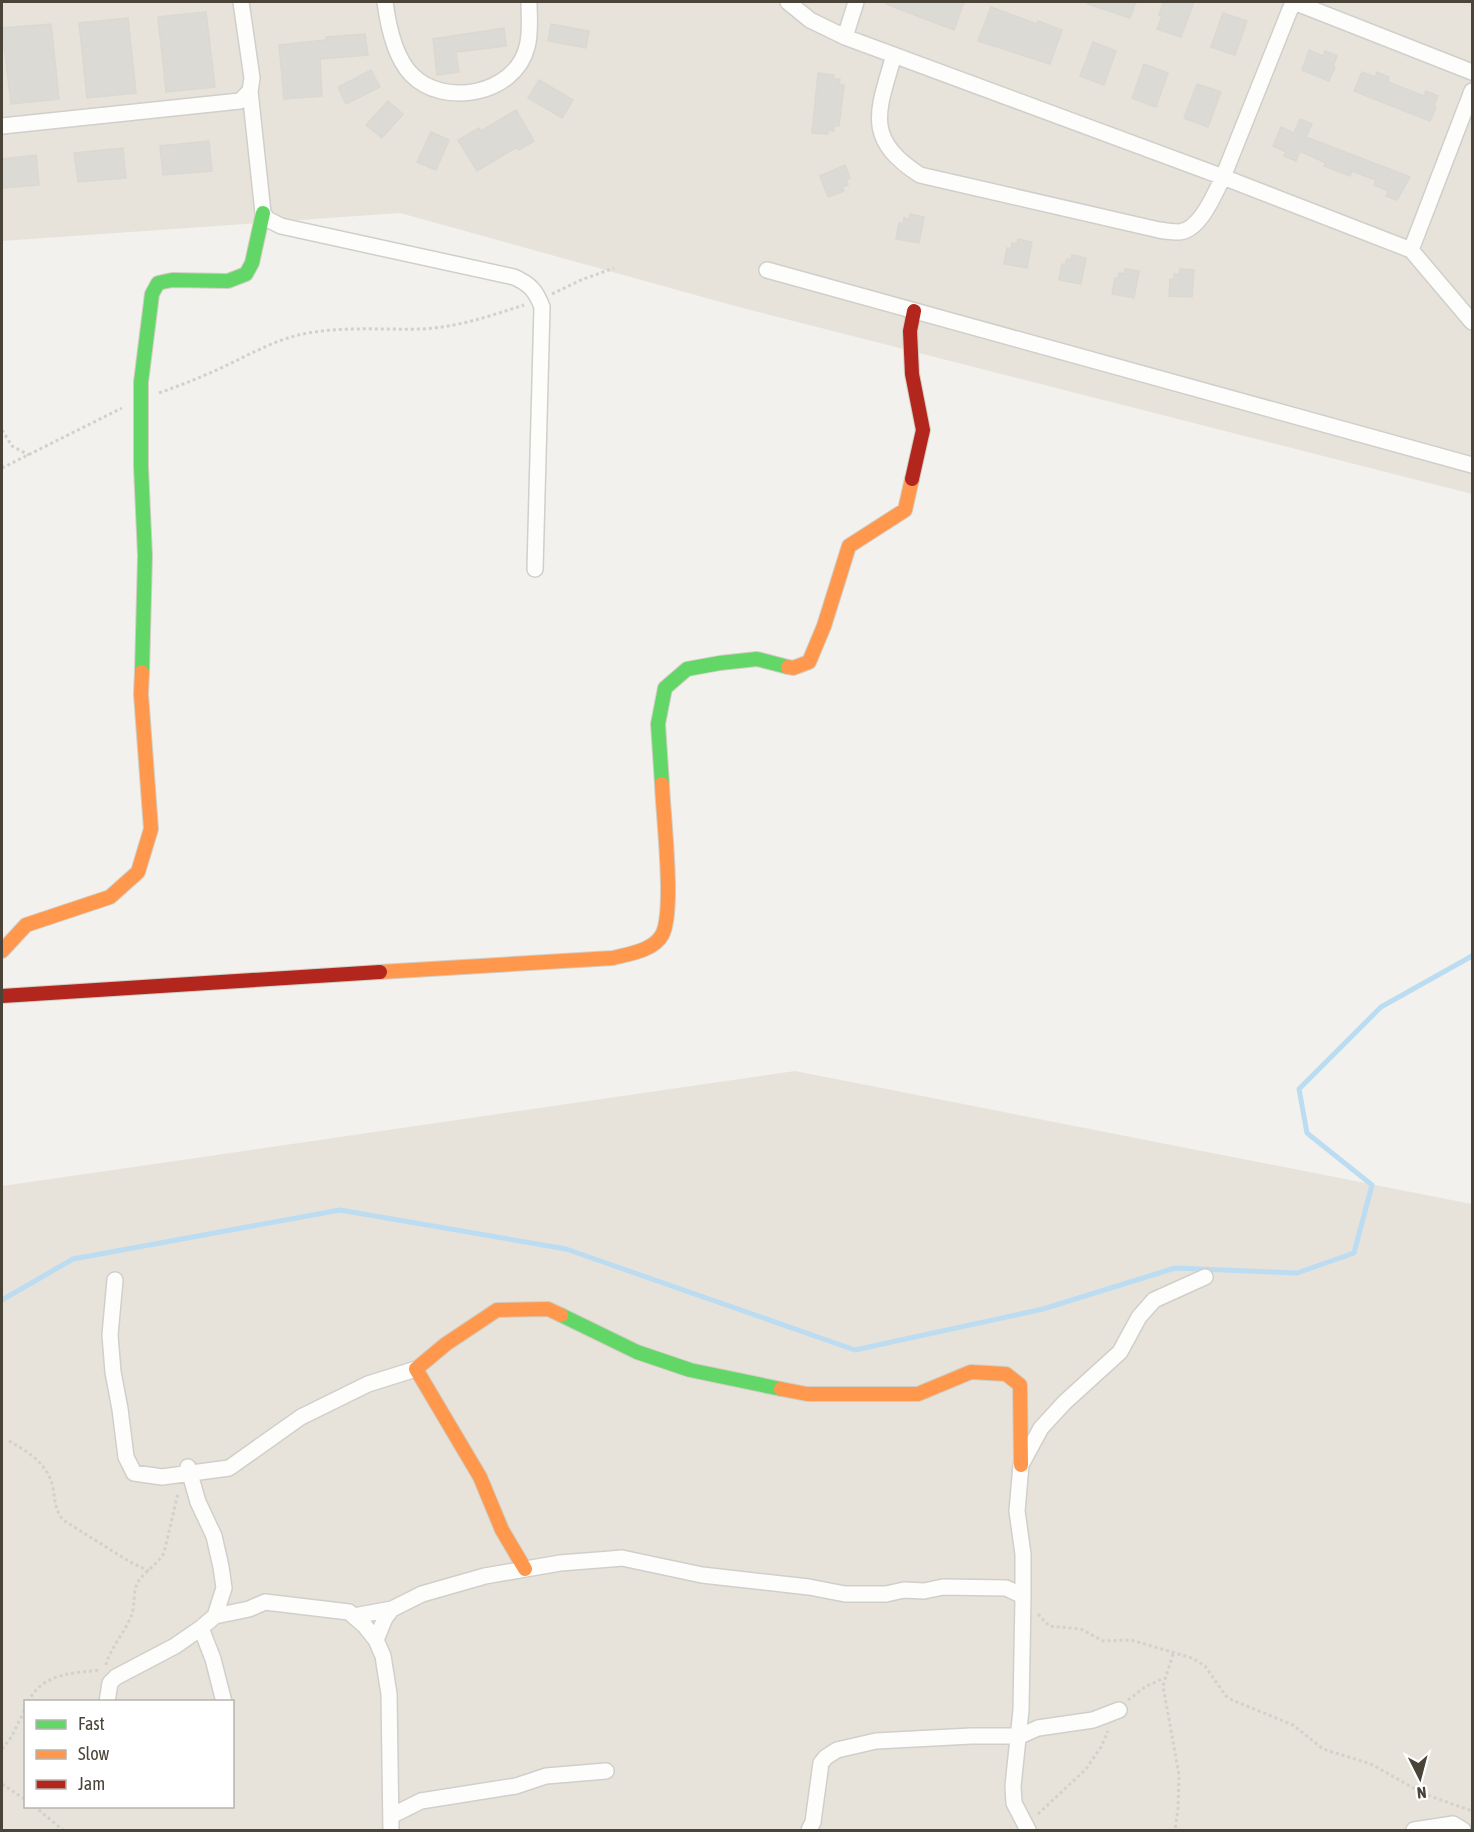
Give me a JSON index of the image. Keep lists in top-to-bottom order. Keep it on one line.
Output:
{"legend":["Fast","Slow","Jam"],"north":"bottom"}
